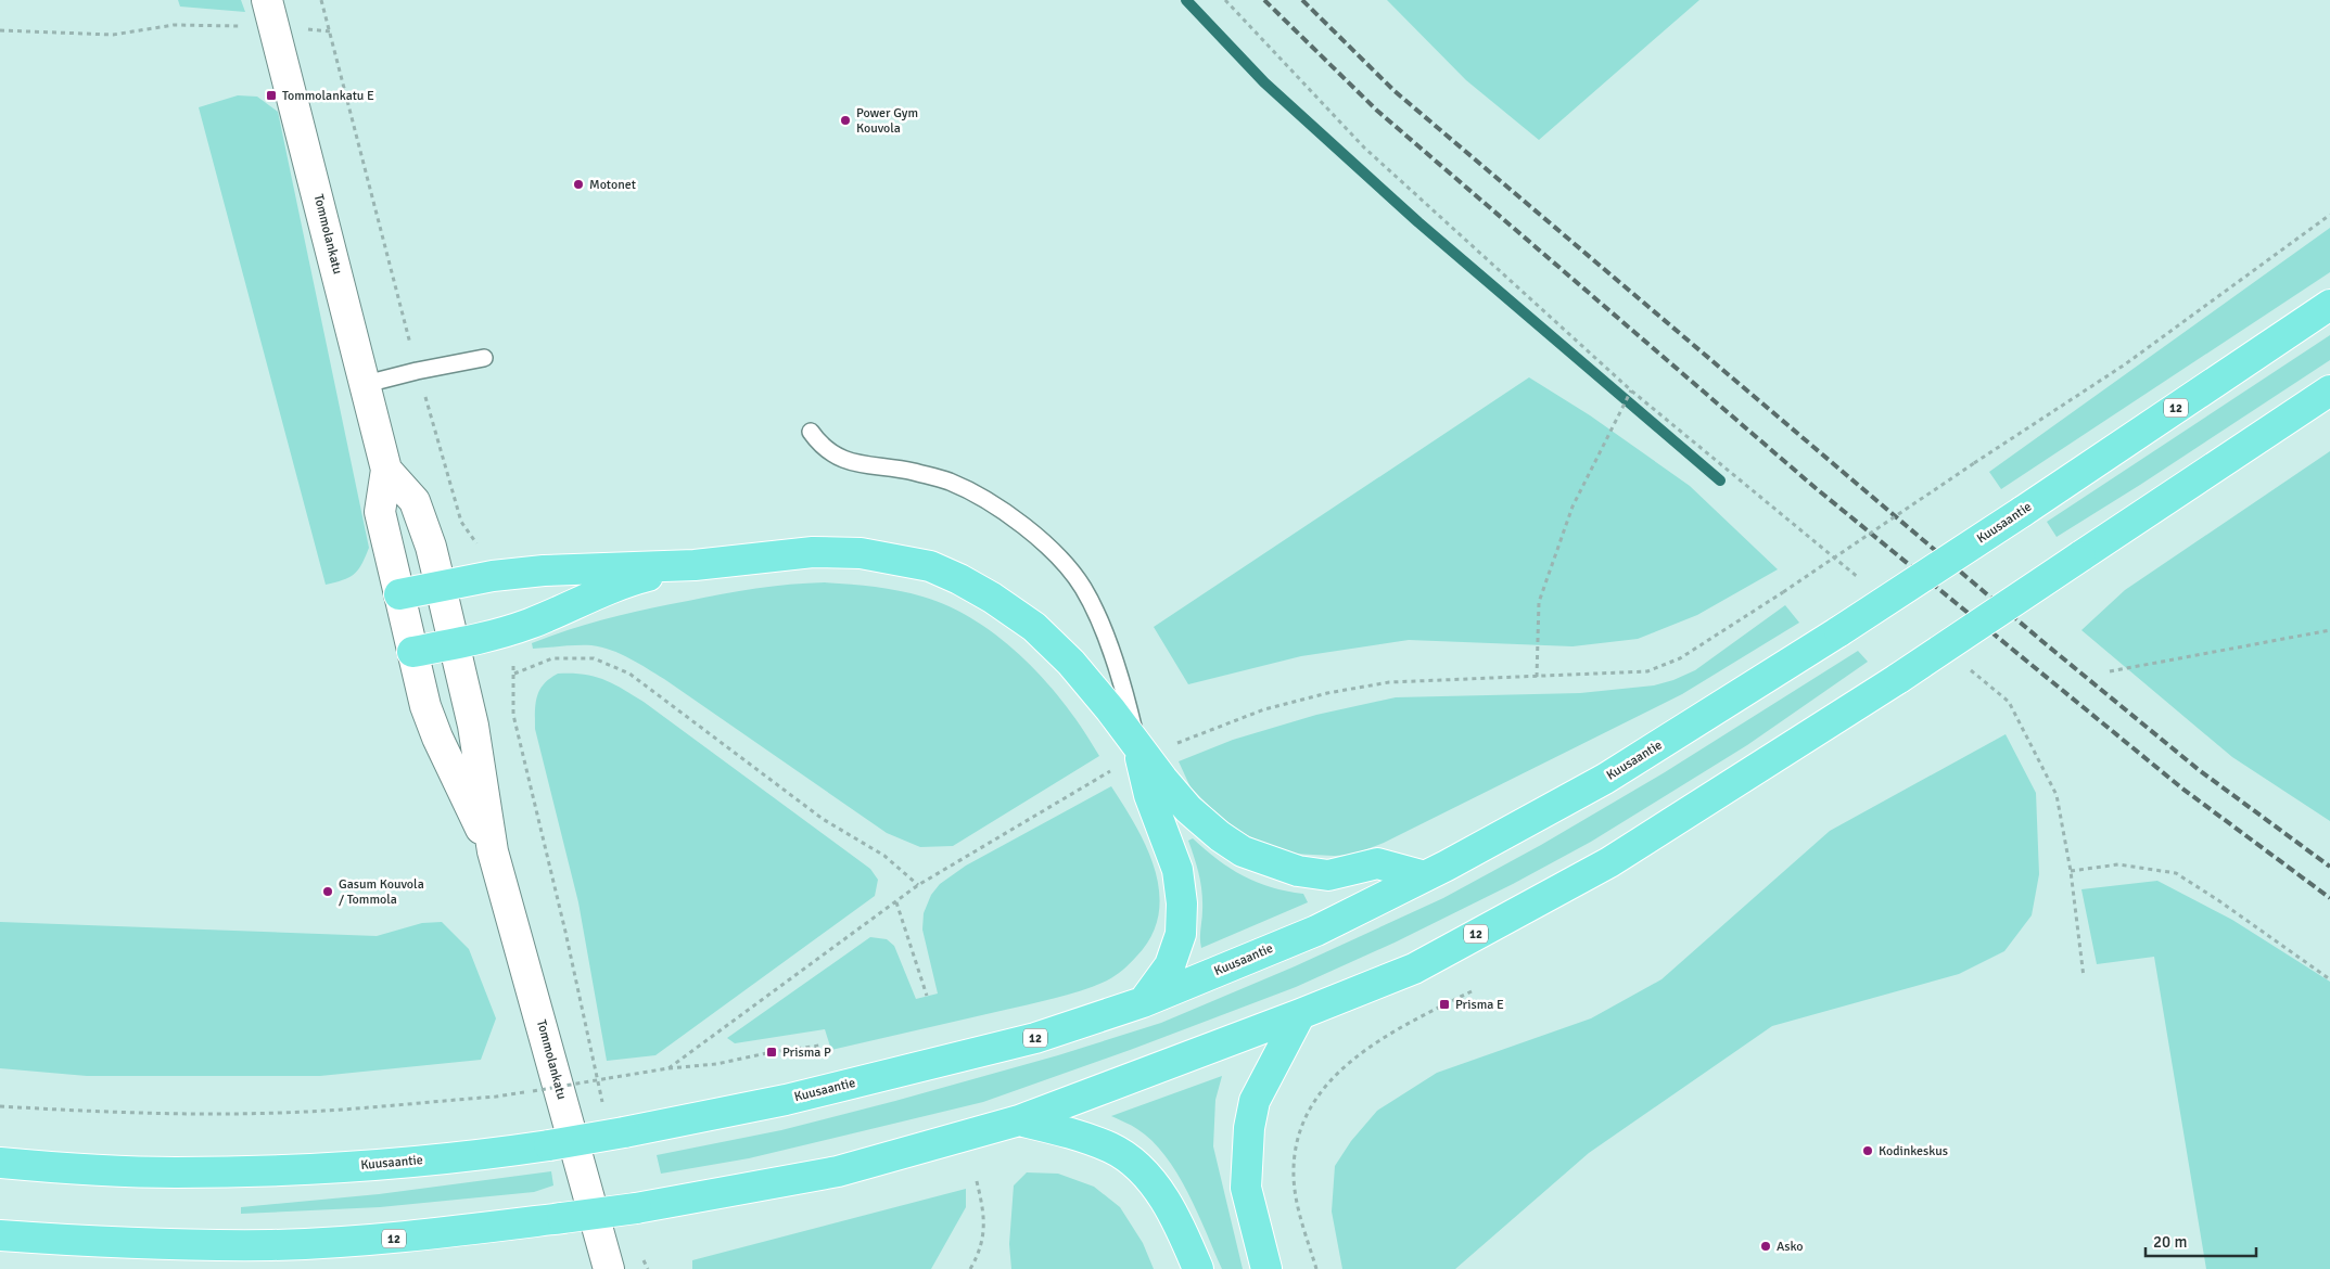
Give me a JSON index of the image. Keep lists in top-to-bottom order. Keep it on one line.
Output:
{"streets":{"main road":["12","Kuusaantie"],"street":["Tommolankatu"]},"places":{"transit":["Tommolankatu E","Prisma E","Prisma P"],"other":["Power Gym Kouvola","Motonet","Gasum Kouvola / Tommola","Kodinkeskus","Asko"]},"scale_bar":"20 m"}
